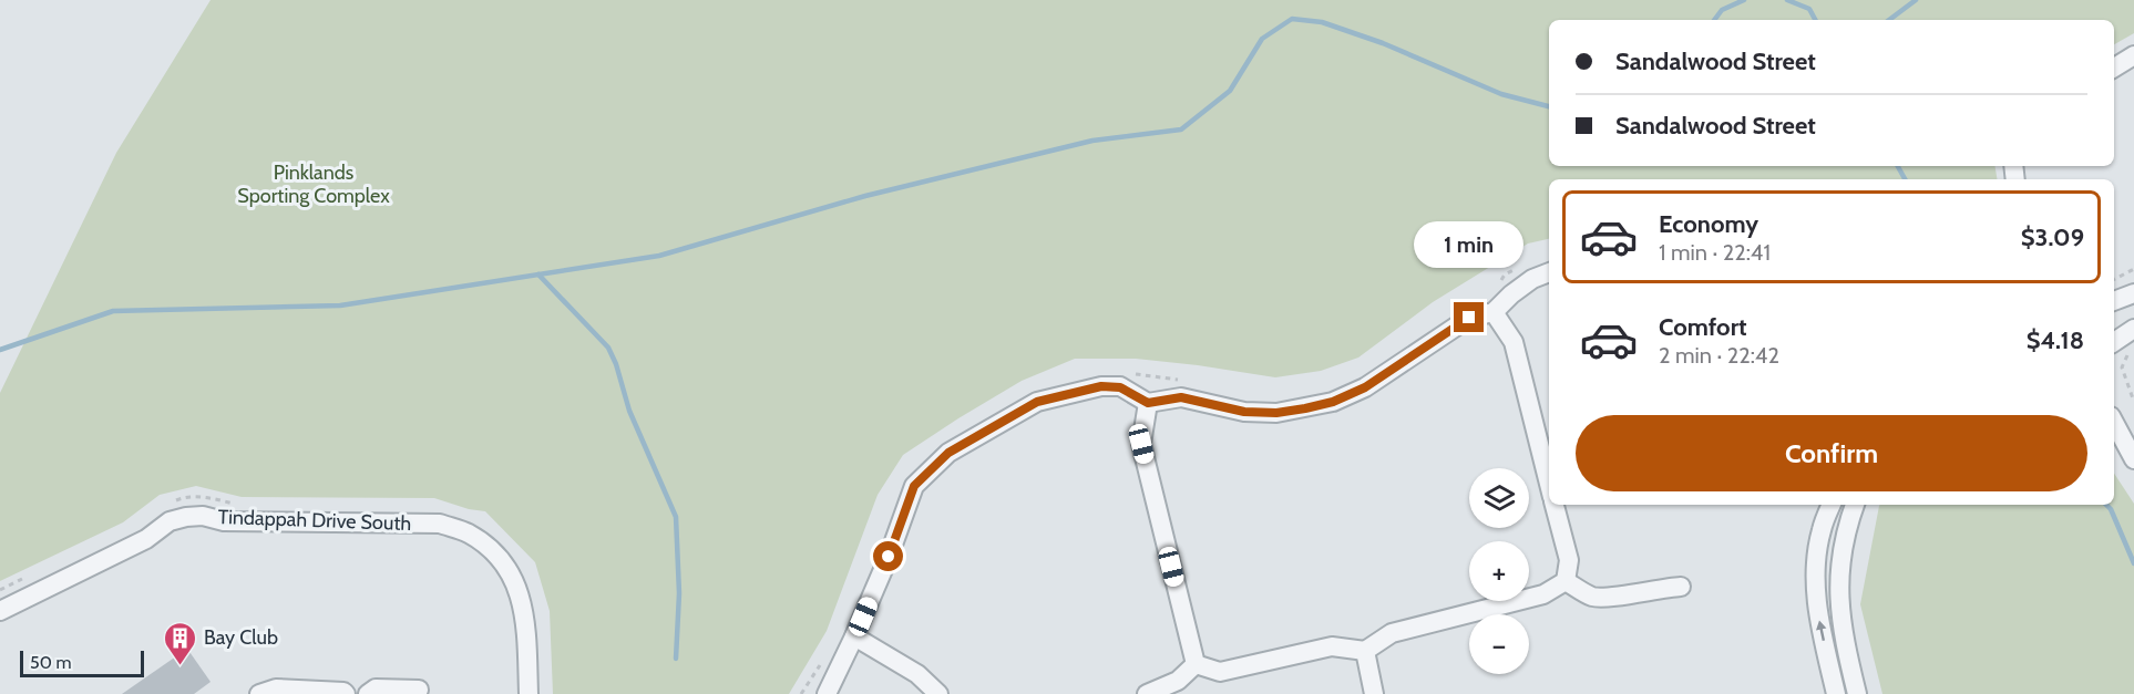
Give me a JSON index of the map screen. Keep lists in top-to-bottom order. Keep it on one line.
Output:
{"streets":{"street":["Tindappah Drive South"]},"parks":["Pinklands Sporting Complex"],"places":{"building":["Bay Club"]},"scale_bar":"50 m","page":{"banner":["Sandalwood Street","Sandalwood Street"],"list":[{"name":"Economy","note":"1 min · 22:41","value":"$3.09"},{"name":"Comfort","note":"2 min · 22:42","value":"$4.18"}],"bubble":"1 min","buttons":"Confirm","map_buttons":["+","−"],"scale":"50 m"}}
